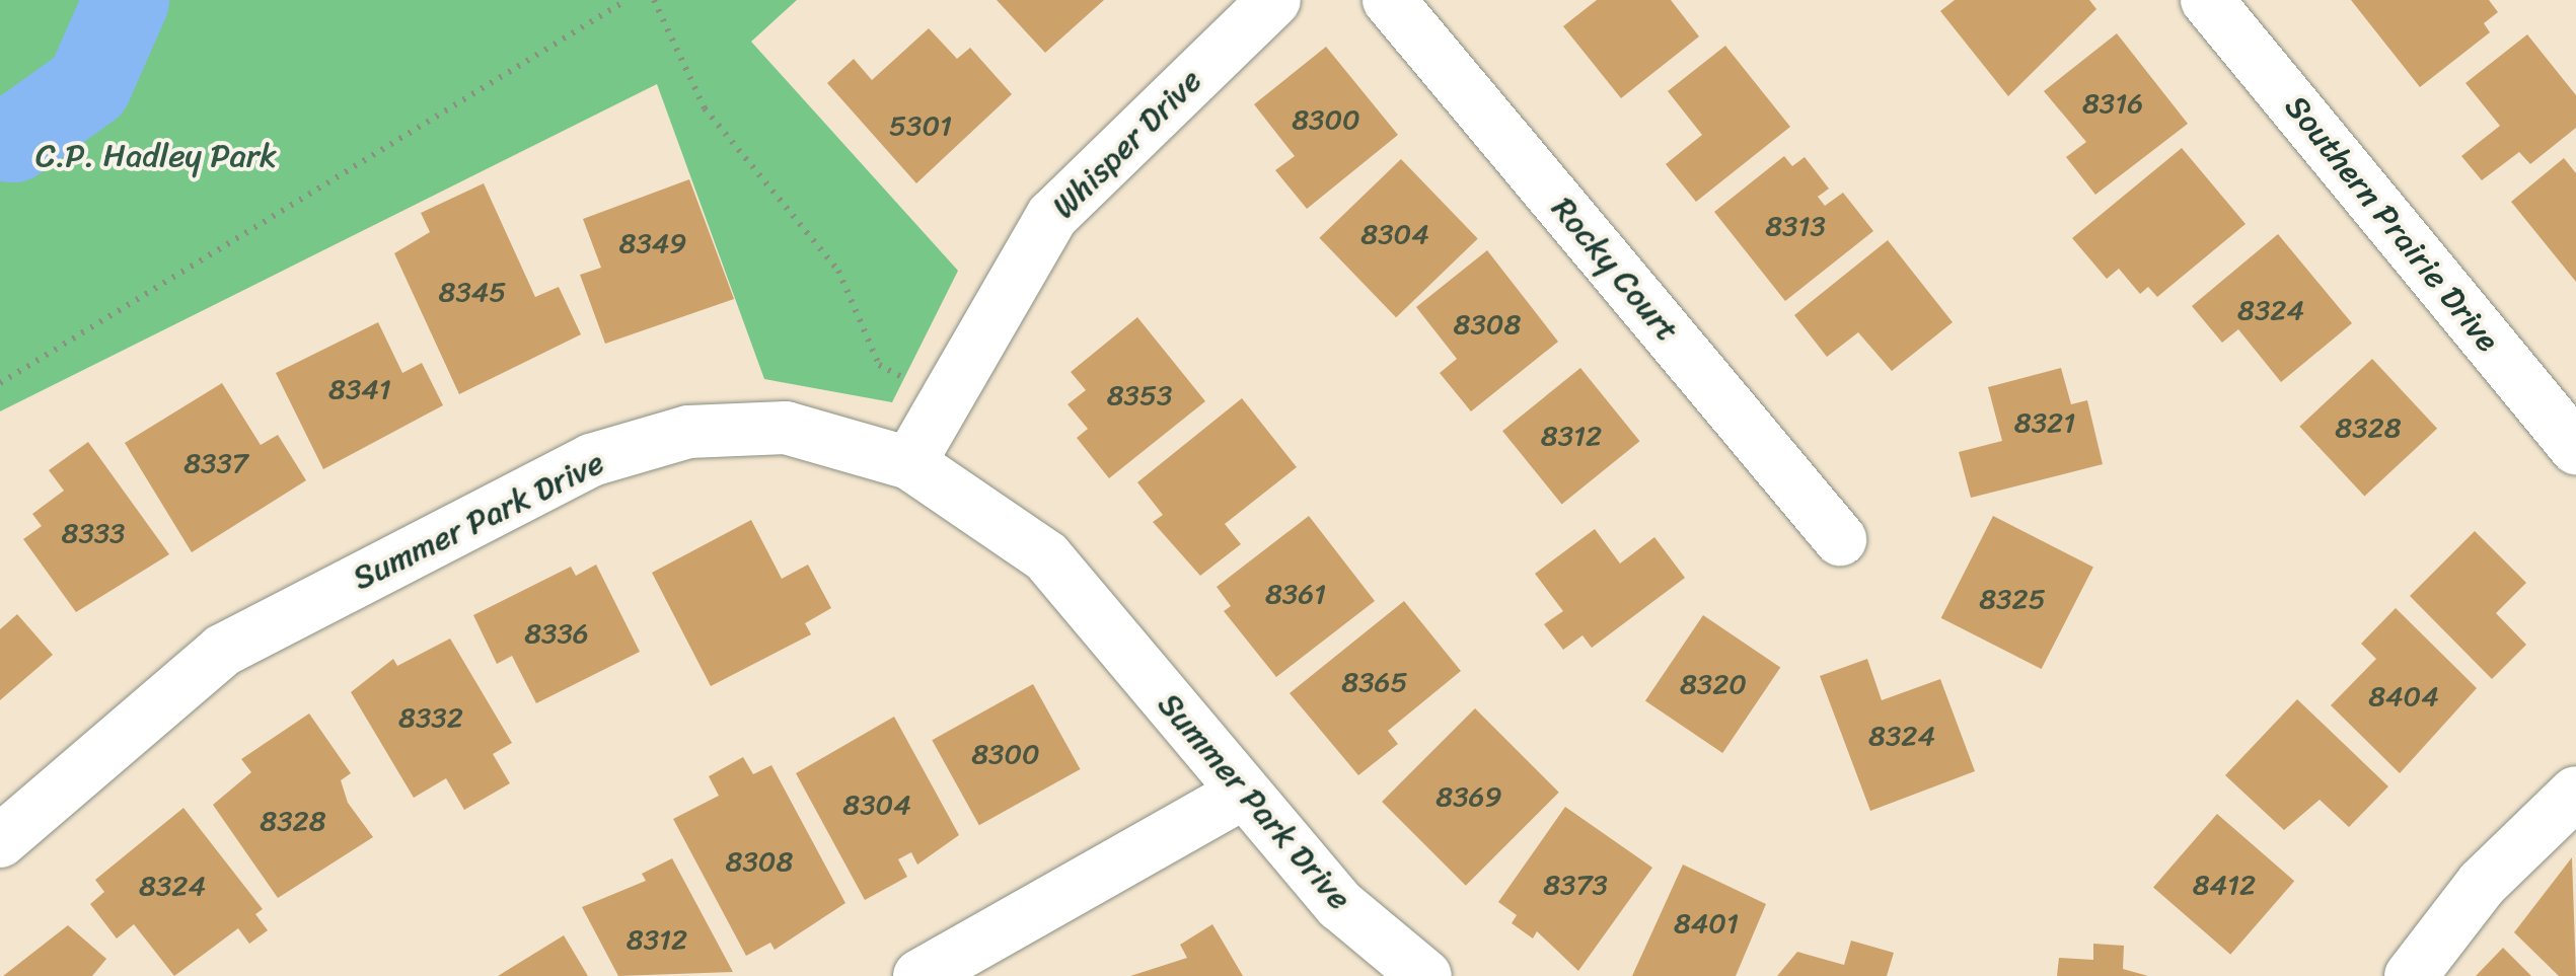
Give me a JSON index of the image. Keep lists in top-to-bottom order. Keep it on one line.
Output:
{"streets":{"street":["Whisper Drive","Southern Prairie Drive","Rocky Court","Summer Park Drive"]},"crossings":[["Whisper Drive","Summer Park Drive"]],"parks":["C.P. Hadley Park"],"house_numbers":["8316","8300","5301","8313","8304","8349","8345","8324","8308","8341","8353","8321","8328","8312","8337","8333","8361","8325","8336","8365","8320","8404","8332","8324","8300","8369","8304","8328","8308","8373","8412","8324","8401","8312"]}
